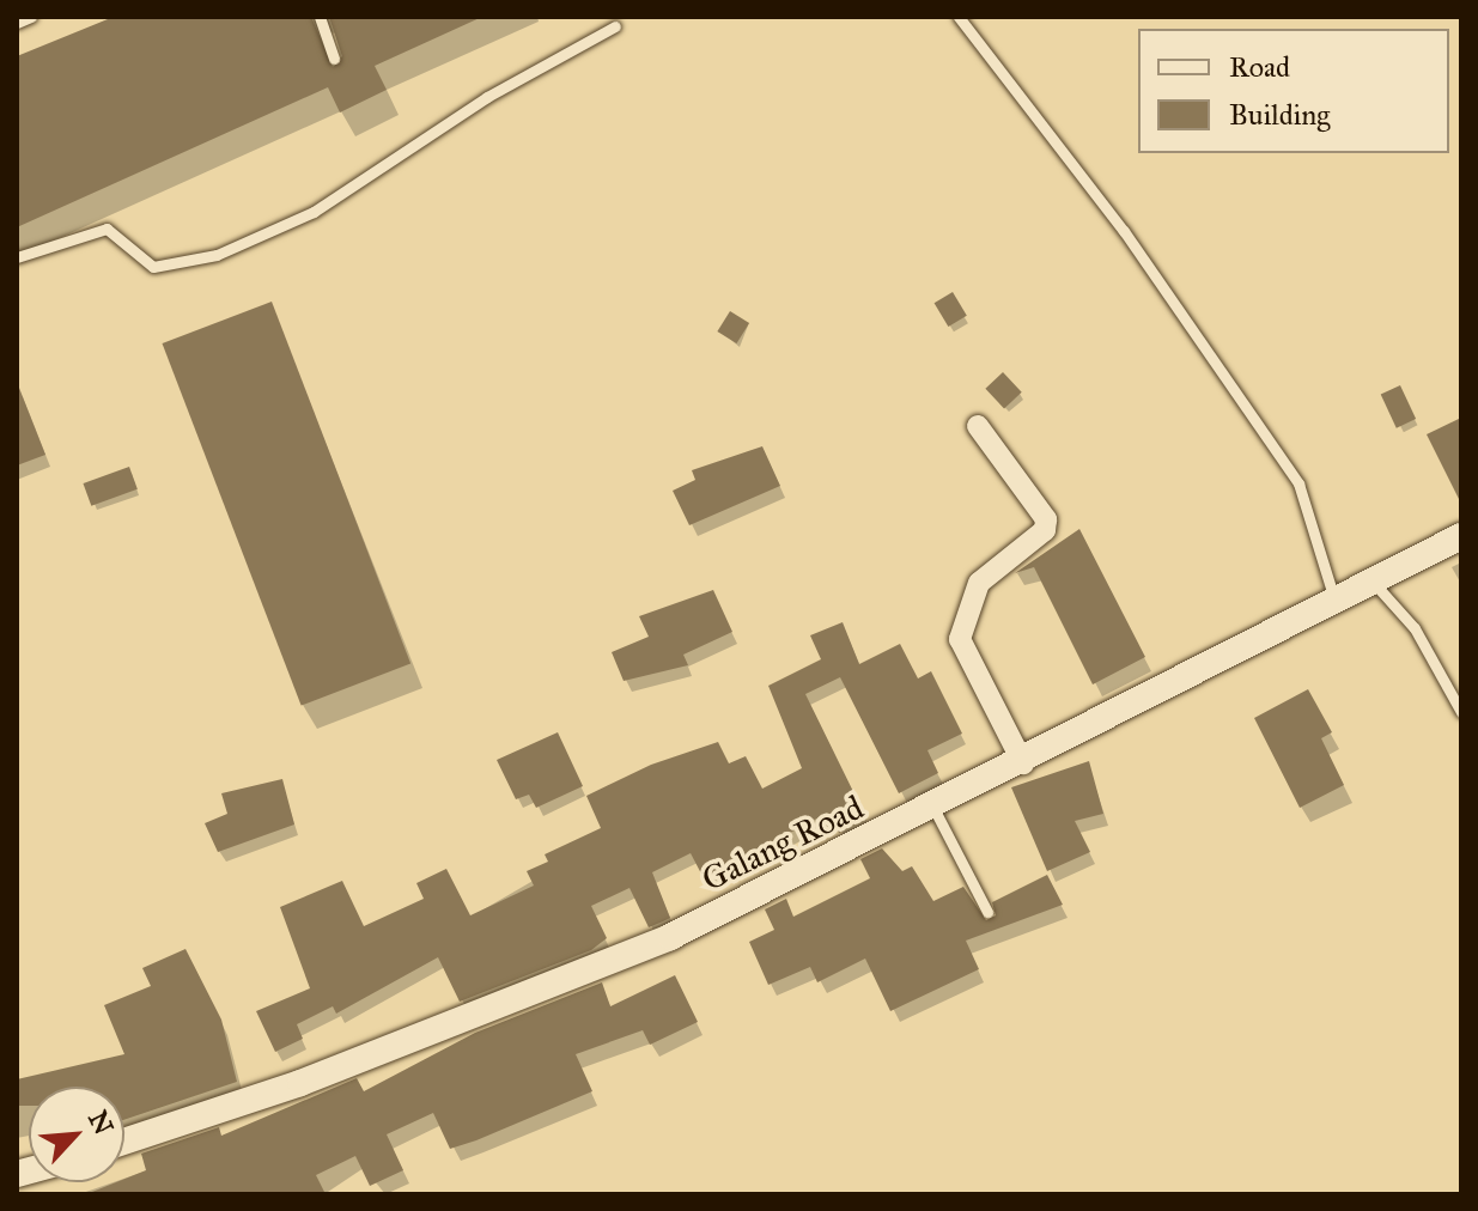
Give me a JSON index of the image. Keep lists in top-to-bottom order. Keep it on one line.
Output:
{"streets":{"street":["Galang Road"]},"legend":["Road","Building"],"north":"top right"}
